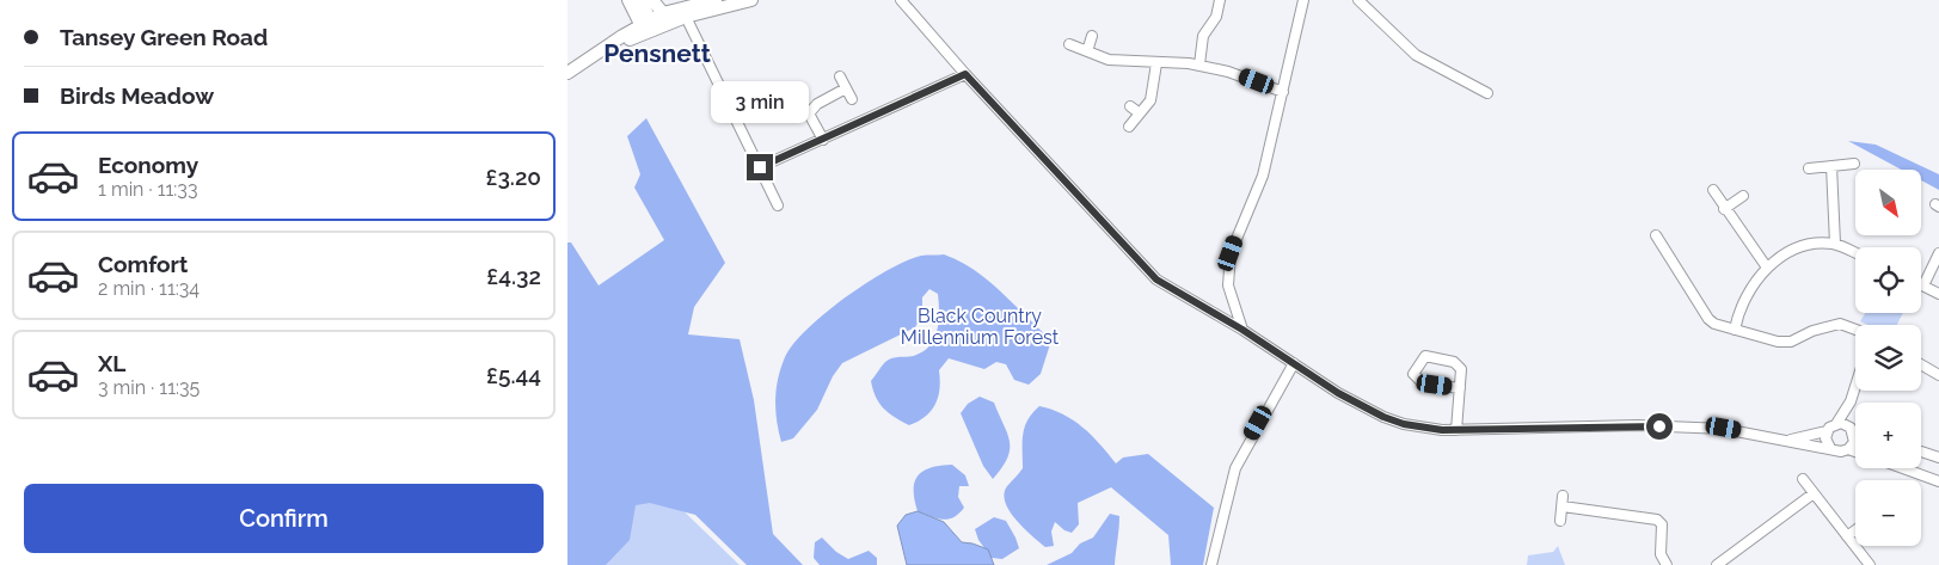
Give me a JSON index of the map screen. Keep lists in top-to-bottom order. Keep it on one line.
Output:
{"districts":["Pensnett"],"parks":["Black Country Millennium Forest"],"north":"bottom right","page":{"banner":["Tansey Green Road","Birds Meadow"],"bubble":"3 min","list":[{"name":"Economy","note":"1 min · 11:33","value":"£3.20"},{"name":"Comfort","note":"2 min · 11:34","value":"£4.32"},{"name":"XL","note":"3 min · 11:35","value":"£5.44"}],"map_buttons":["+","−"],"buttons":"Confirm"}}
